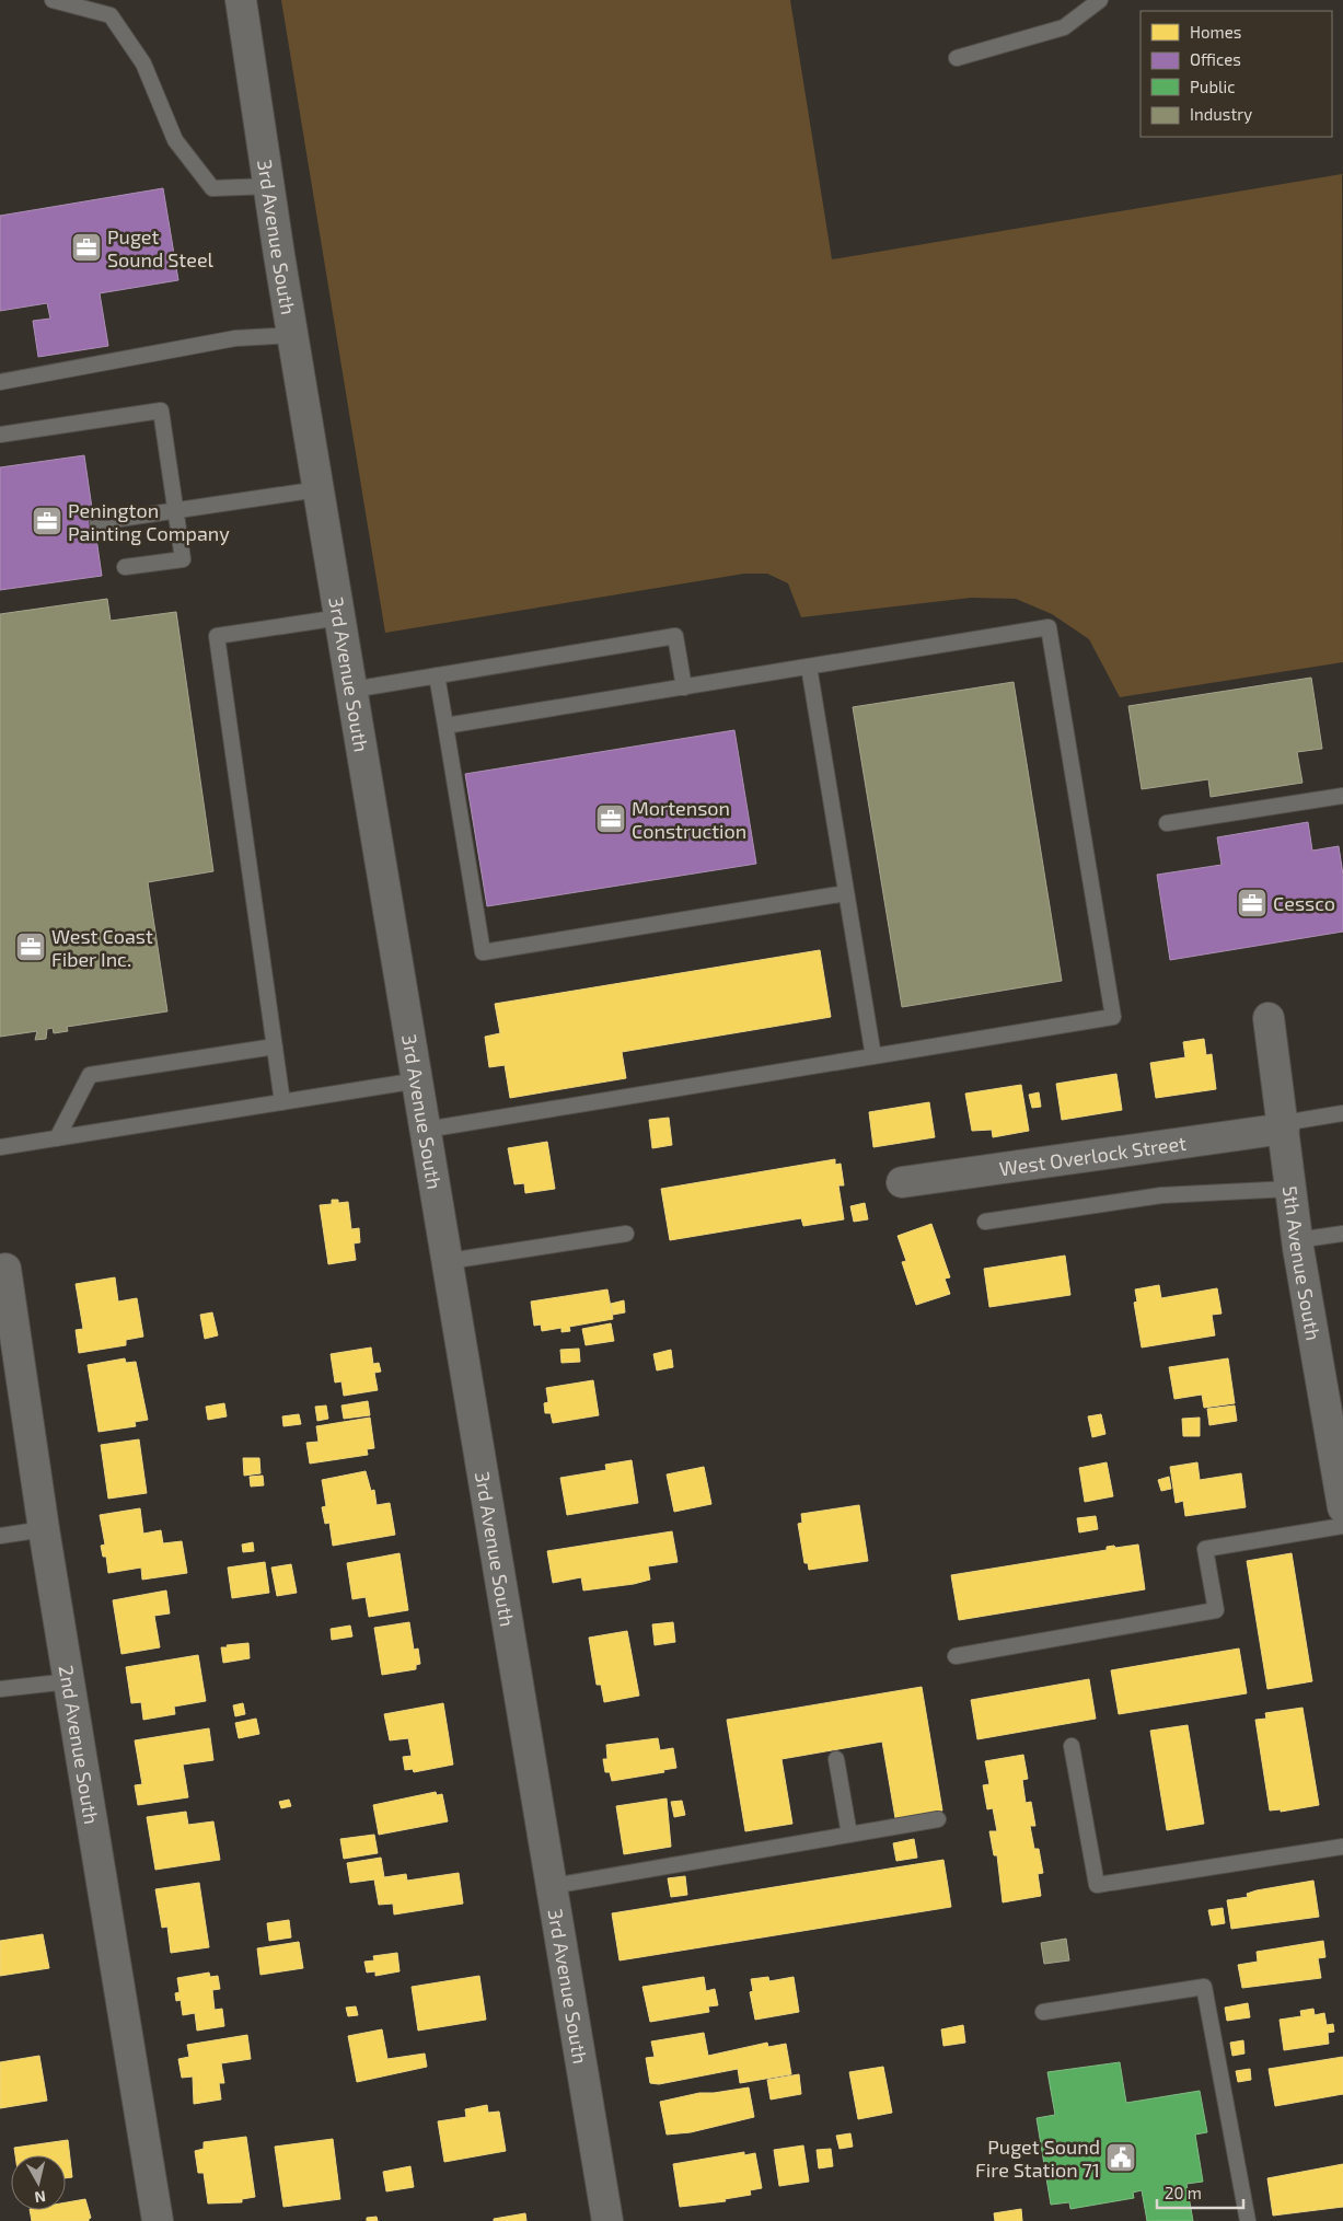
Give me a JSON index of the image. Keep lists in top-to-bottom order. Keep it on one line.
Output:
{"streets":{"street":["3rd Avenue South","West Overlock Street","5th Avenue South","2nd Avenue South"]},"crossings":[["West Overlock Street","5th Avenue South"]],"places":{"office":["Puget Sound Steel","Penington Painting Company","Mortenson Construction","Cessco","West Coast Fiber Inc."],"public building":["Puget Sound Fire Station 71"]},"legend":["Homes","Offices","Public","Industry"],"scale_bar":"20 m","north":"bottom"}
